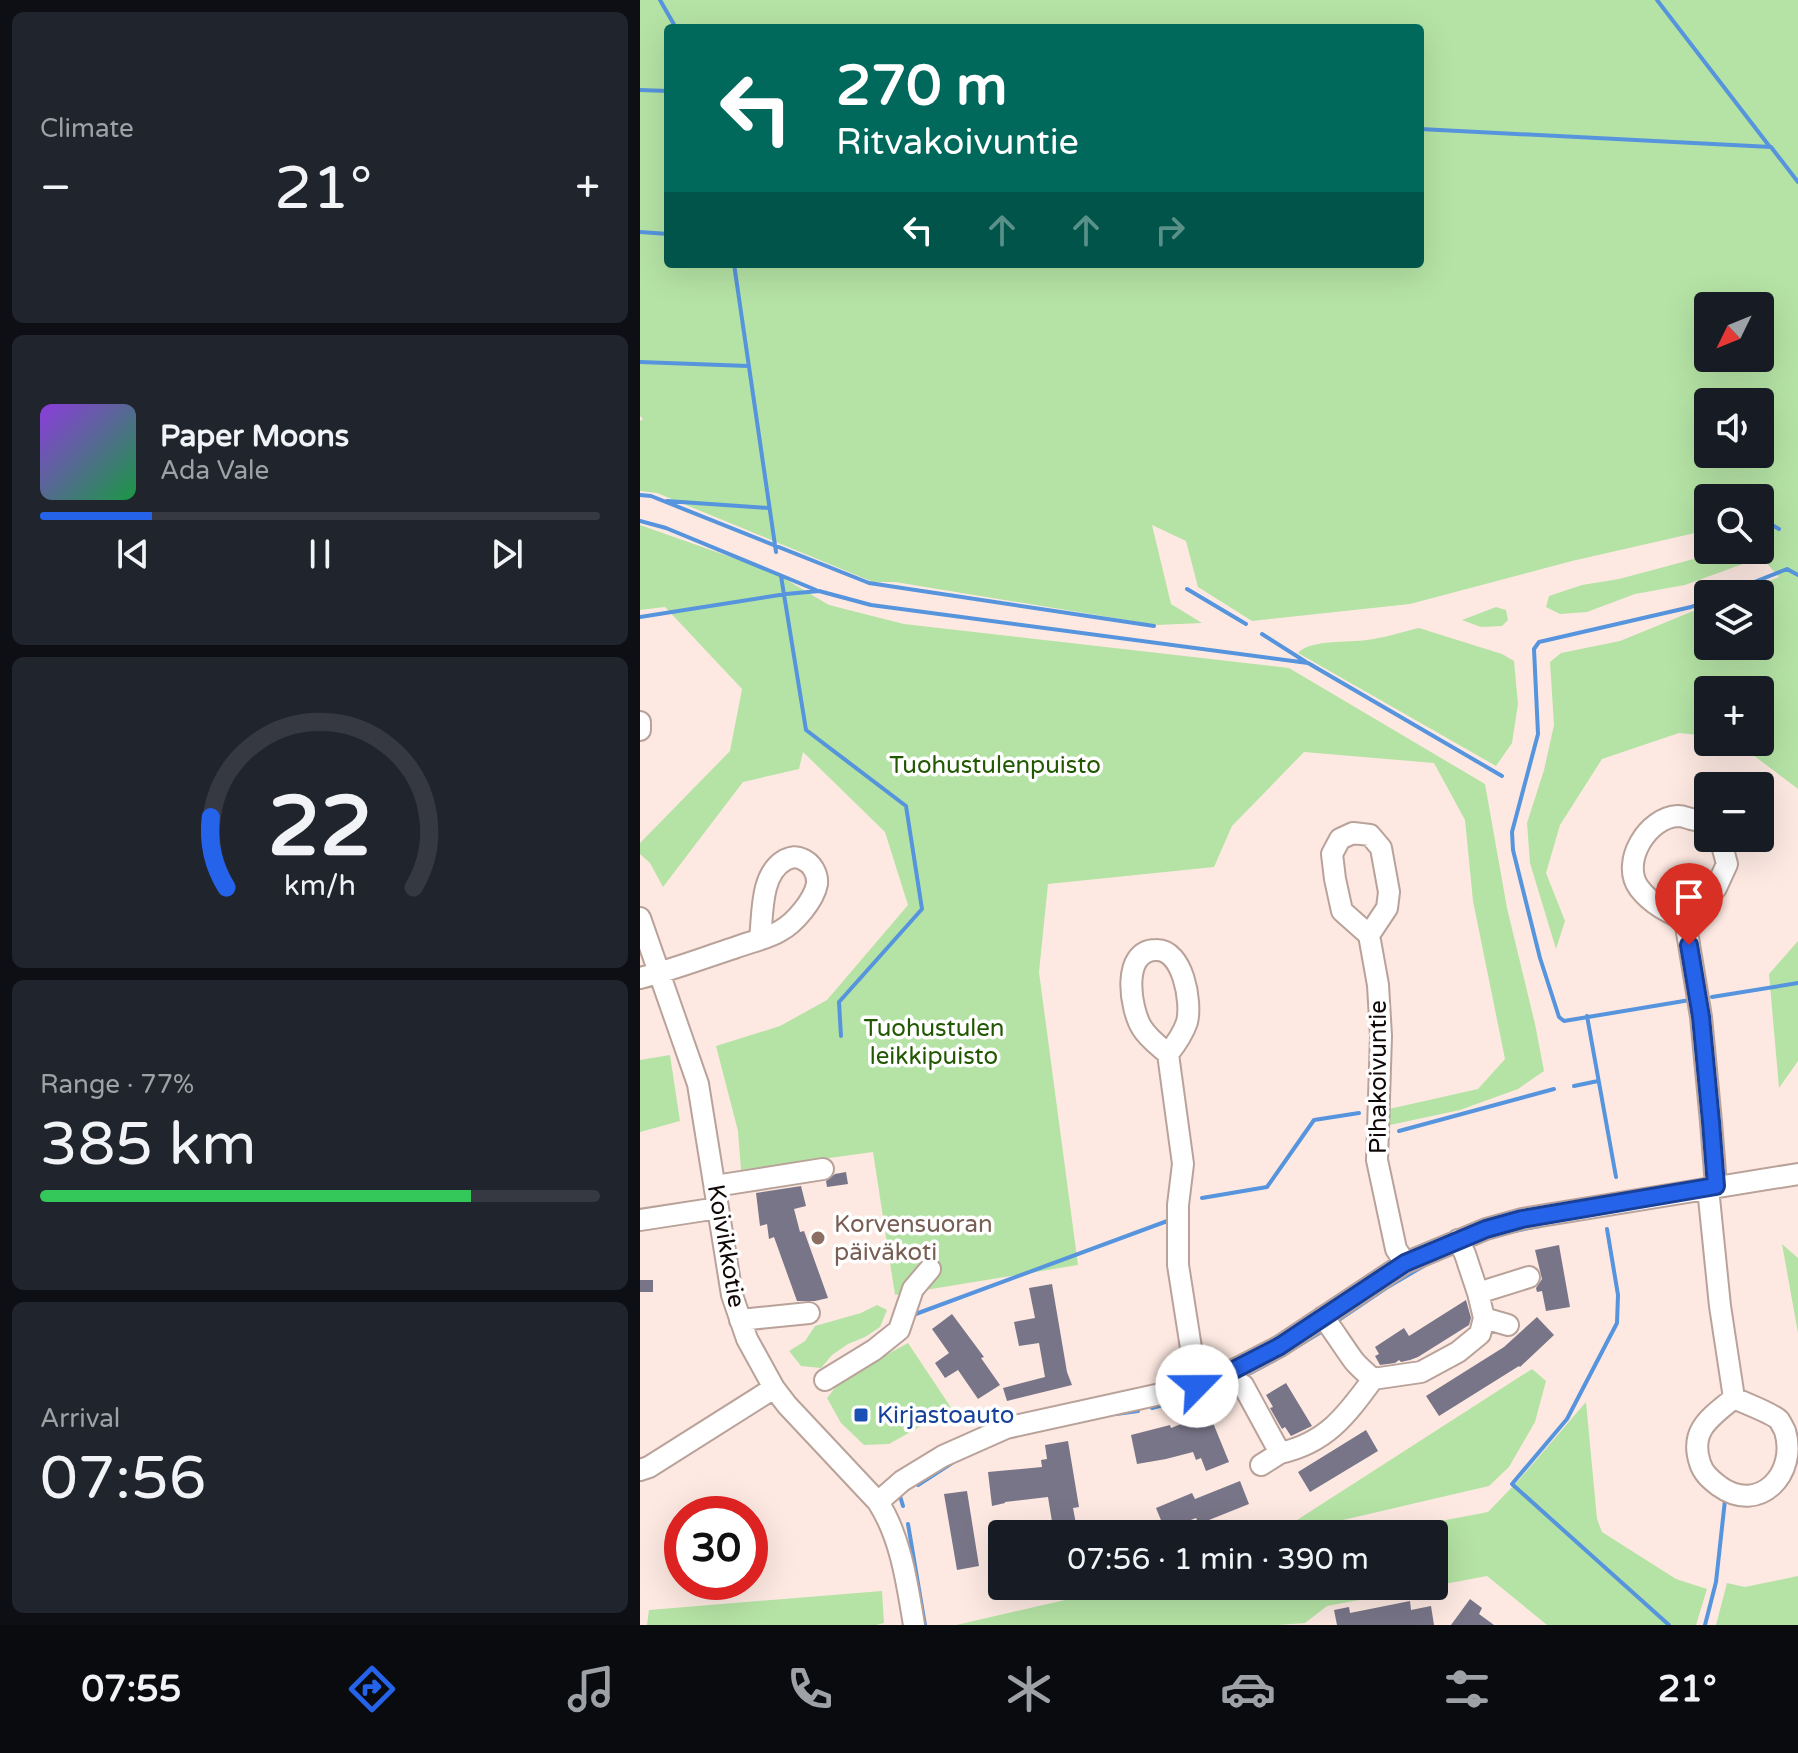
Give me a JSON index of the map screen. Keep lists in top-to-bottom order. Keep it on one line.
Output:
{"streets":{"street":["Pihakoivuntie","Koivikkotie"]},"parks":["Tuohustulenpuisto","Tuohustulen leikkipuisto"],"places":{"other":["Korvensuoran päiväkoti"],"transit":["Kirjastoauto"]},"north":"bottom left","page":{"tile":["Climate",["Range · 77%","385 km"],["Arrival","07:56"]],"turn":["270 m","Ritvakoivuntie"],"heat":["−","21°","+"],"map_buttons":["+","−"],"song":["Paper Moons","Ada Vale"],"limit":"30","trip":"07:56 · 1 min · 390 m","tabs":["07:55","21°"],"gauge":["22","km/h"]}}
